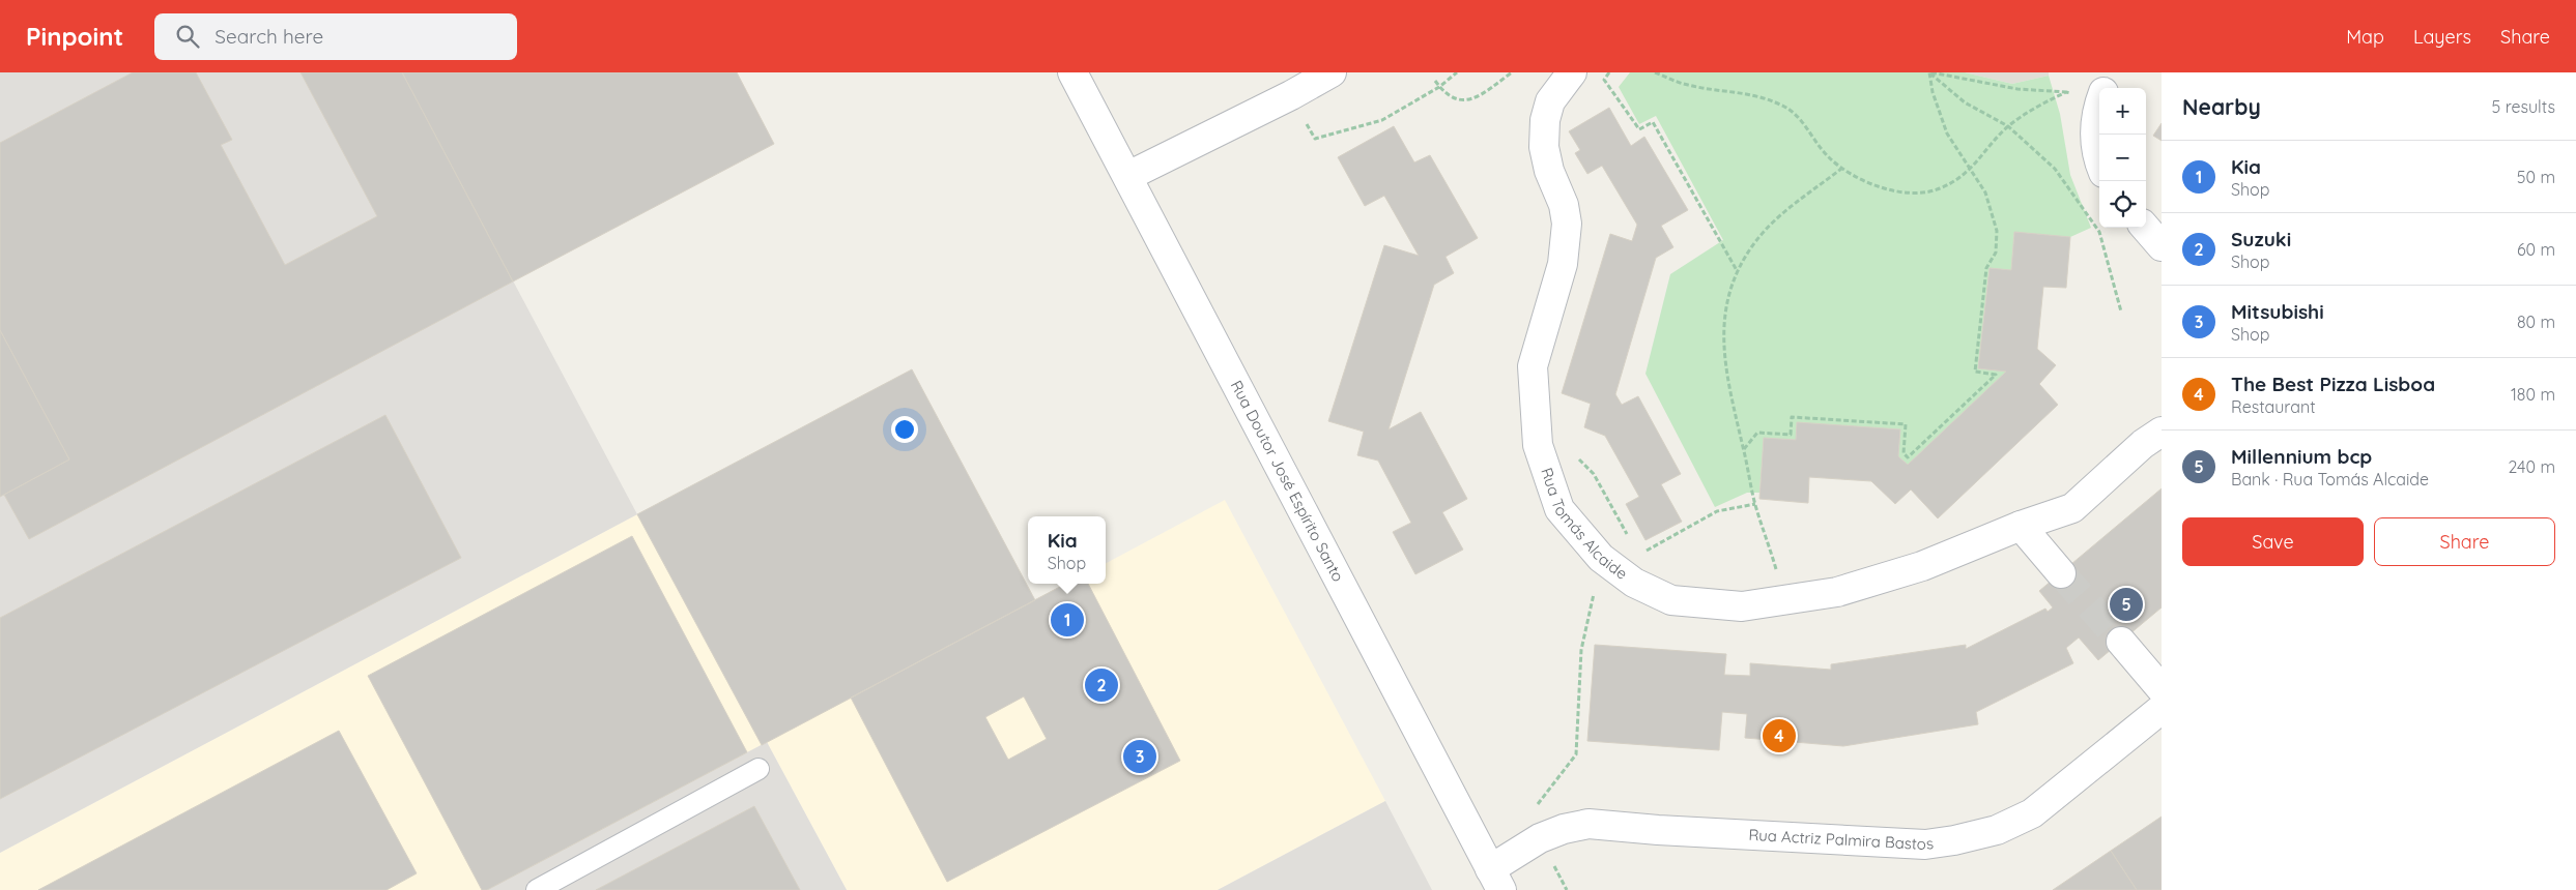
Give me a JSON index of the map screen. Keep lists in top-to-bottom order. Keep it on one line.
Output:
{"streets":{"street":["Rua Doutor José Espírito Santo","Rua Tomás Alcaide","Rua Actriz Palmira Bastos"]},"crossings":[["Rua Doutor José Espírito Santo","Rua Actriz Palmira Bastos"]],"page":{"header":"Pinpoint","search":"Search here","nav":["Map","Layers","Share"],"heading":["Nearby","5 results"],"map_buttons":["+","−"],"list":[{"mark":"1","name":"Kia","note":"Shop","value":"50 m"},{"mark":"2","name":"Suzuki","note":"Shop","value":"60 m"},{"mark":"3","name":"Mitsubishi","note":"Shop","value":"80 m"},{"mark":"4","name":"The Best Pizza Lisboa","note":"Restaurant","value":"180 m"},{"mark":"5","name":"Millennium bcp","note":"Bank · Rua Tomás Alcaide","value":"240 m"}],"buttons":["Save","Share"],"popup":["Kia","Shop"],"pins":["5","1","2","4","3"]}}
